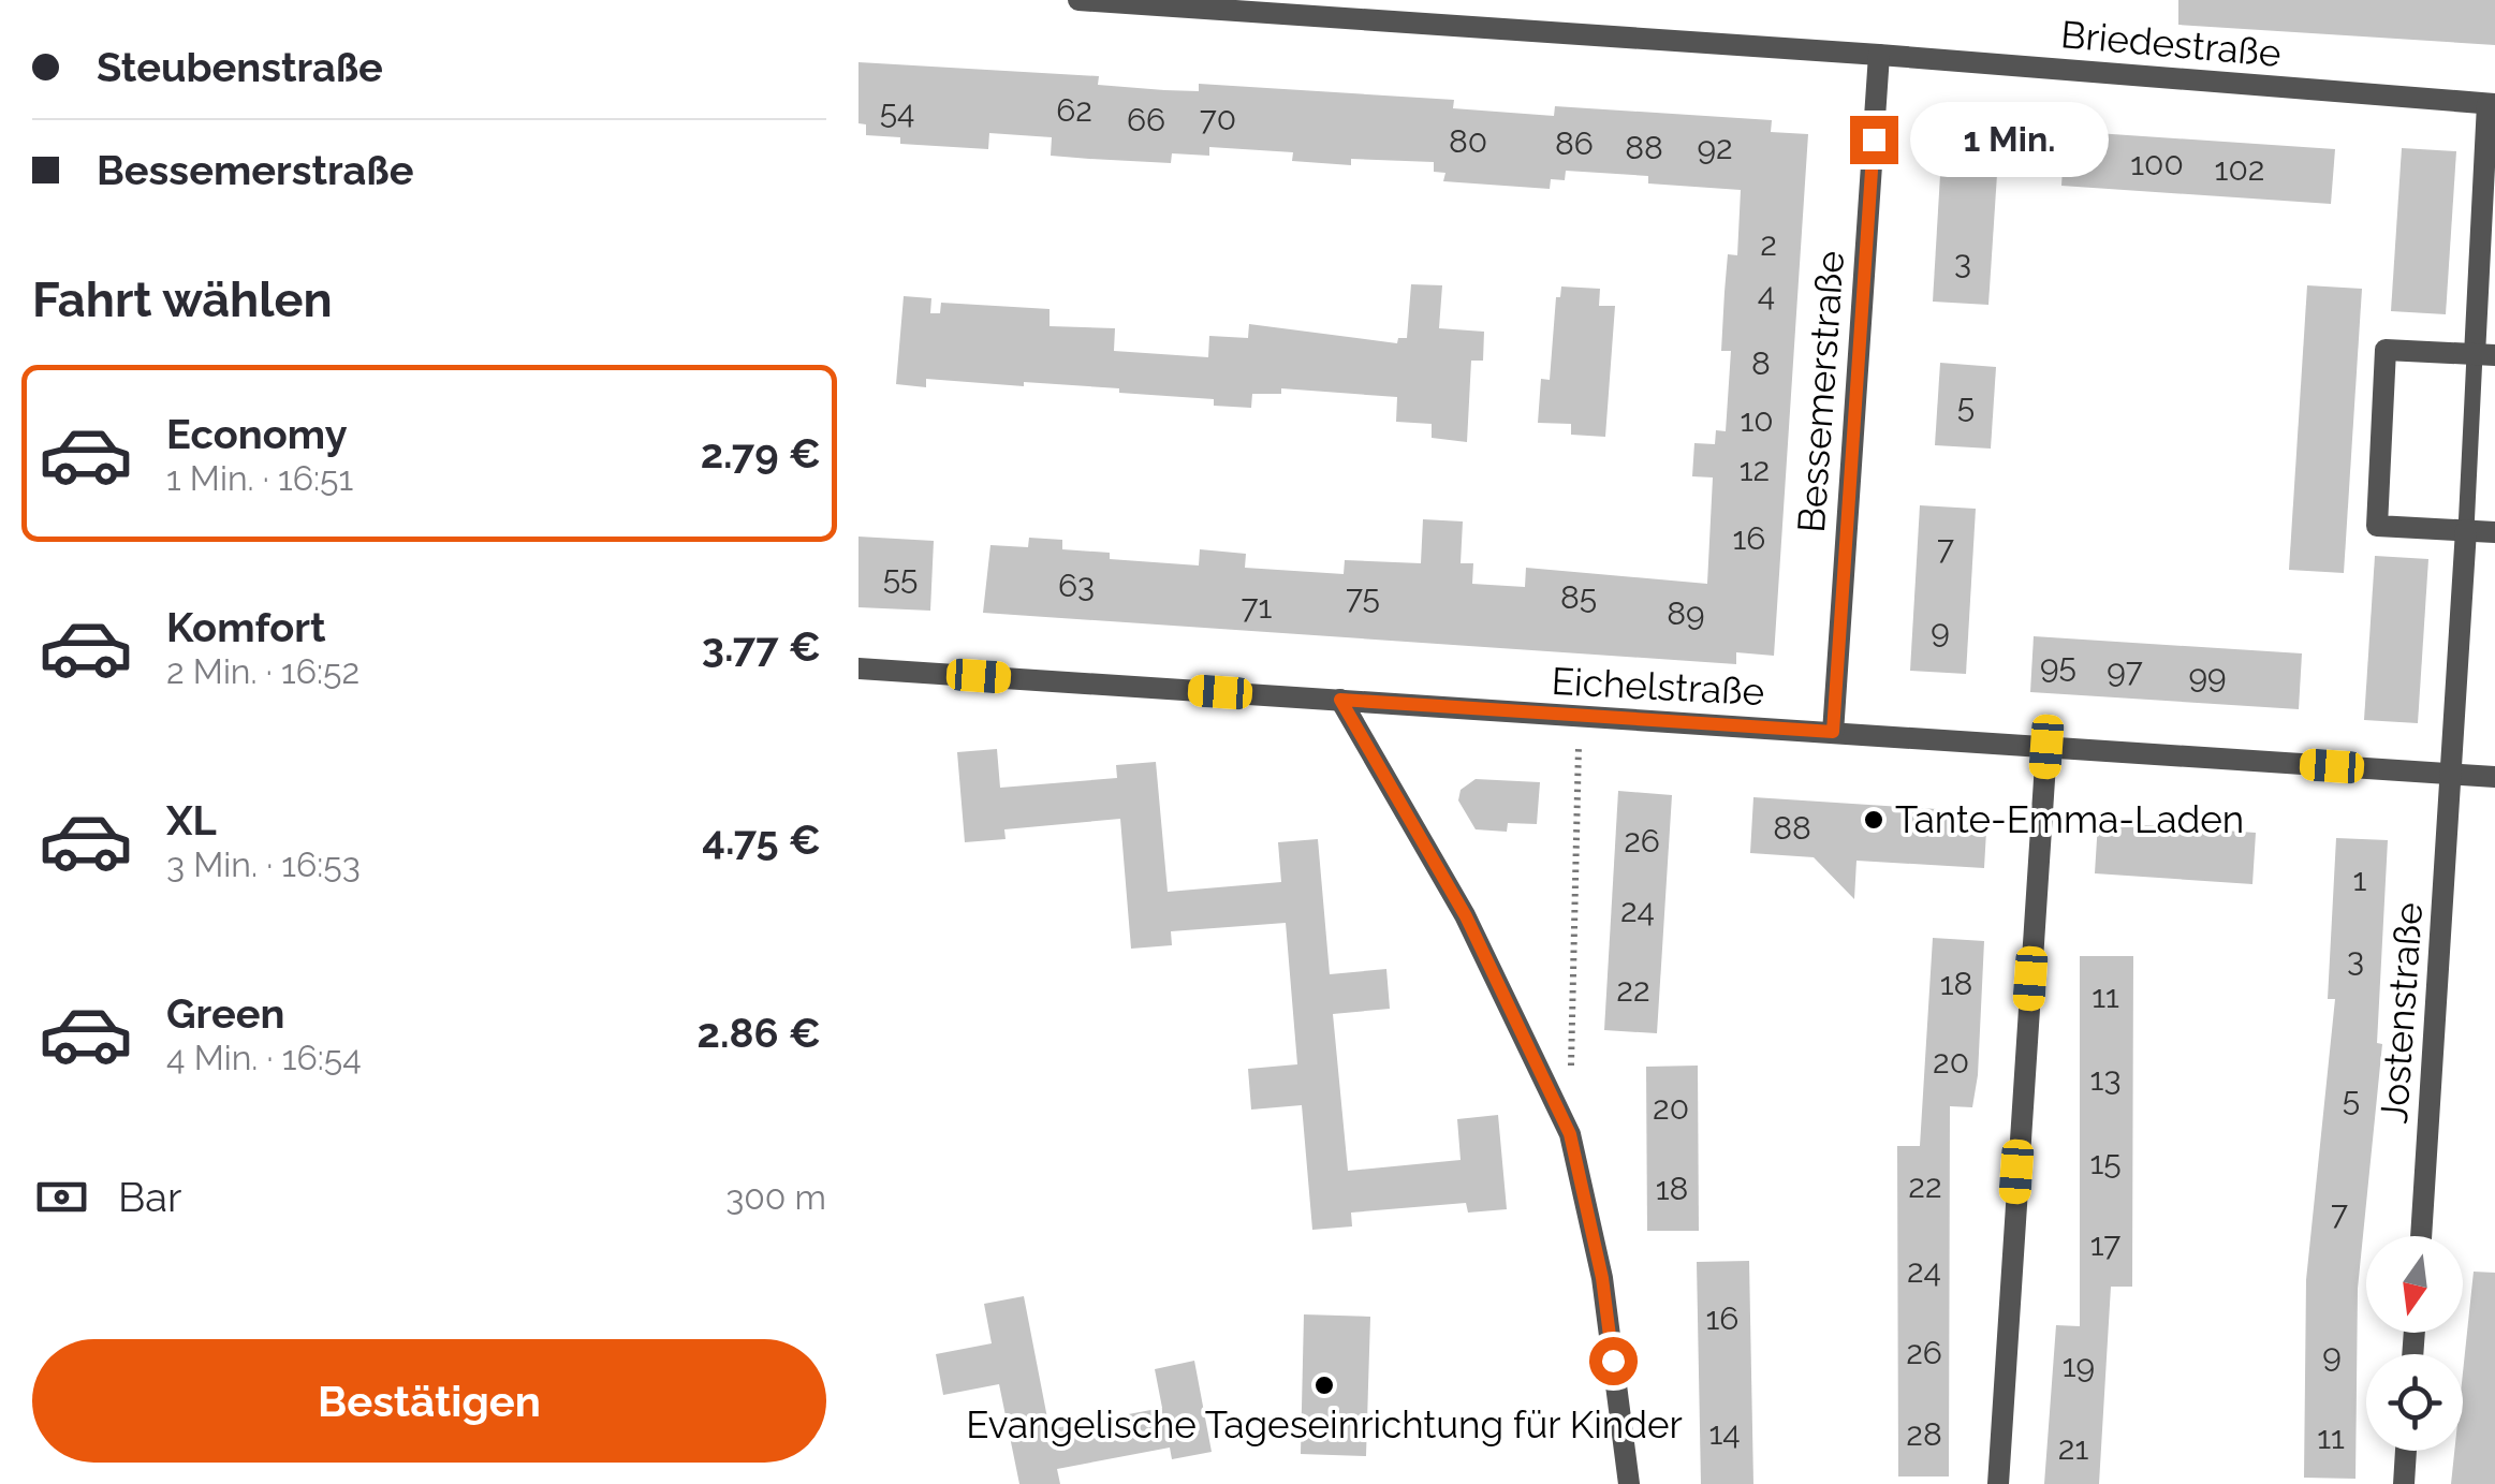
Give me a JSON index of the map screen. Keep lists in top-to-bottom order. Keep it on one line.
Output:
{"streets":{"street":["Briedestraße","Bessemerstraße","Eichelstraße","Jostenstraße"]},"crossings":[["Briedestraße","Bessemerstraße"],["Bessemerstraße","Eichelstraße"],["Eichelstraße","Jostenstraße"]],"places":["Tante-Emma-Laden","Evangelische Tageseinrichtung für Kinder"],"house_numbers":["62","54","70","66","80","86","88","92","100","102","2","3","4","8","5","10","12","16","7","55","63","75","85","71","89","9","95","97","99","88","26","1","24","3","18","22","11","20","13","5","20","15","22","18","7","17","24","16","26","9","19","14","28","11","21"],"north":"bottom","page":{"banner":["Steubenstraße","Bessemerstraße"],"bubble":"1 Min.","heading":"Fahrt wählen","list":[{"name":"Economy","note":"1 Min. · 16:51","value":"2.79 €"},{"name":"Komfort","note":"2 Min. · 16:52","value":"3.77 €"},{"name":"XL","note":"3 Min. · 16:53","value":"4.75 €"},{"name":"Green","note":"4 Min. · 16:54","value":"2.86 €"}],"pay":["Bar","300 m"],"buttons":"Bestätigen"}}
